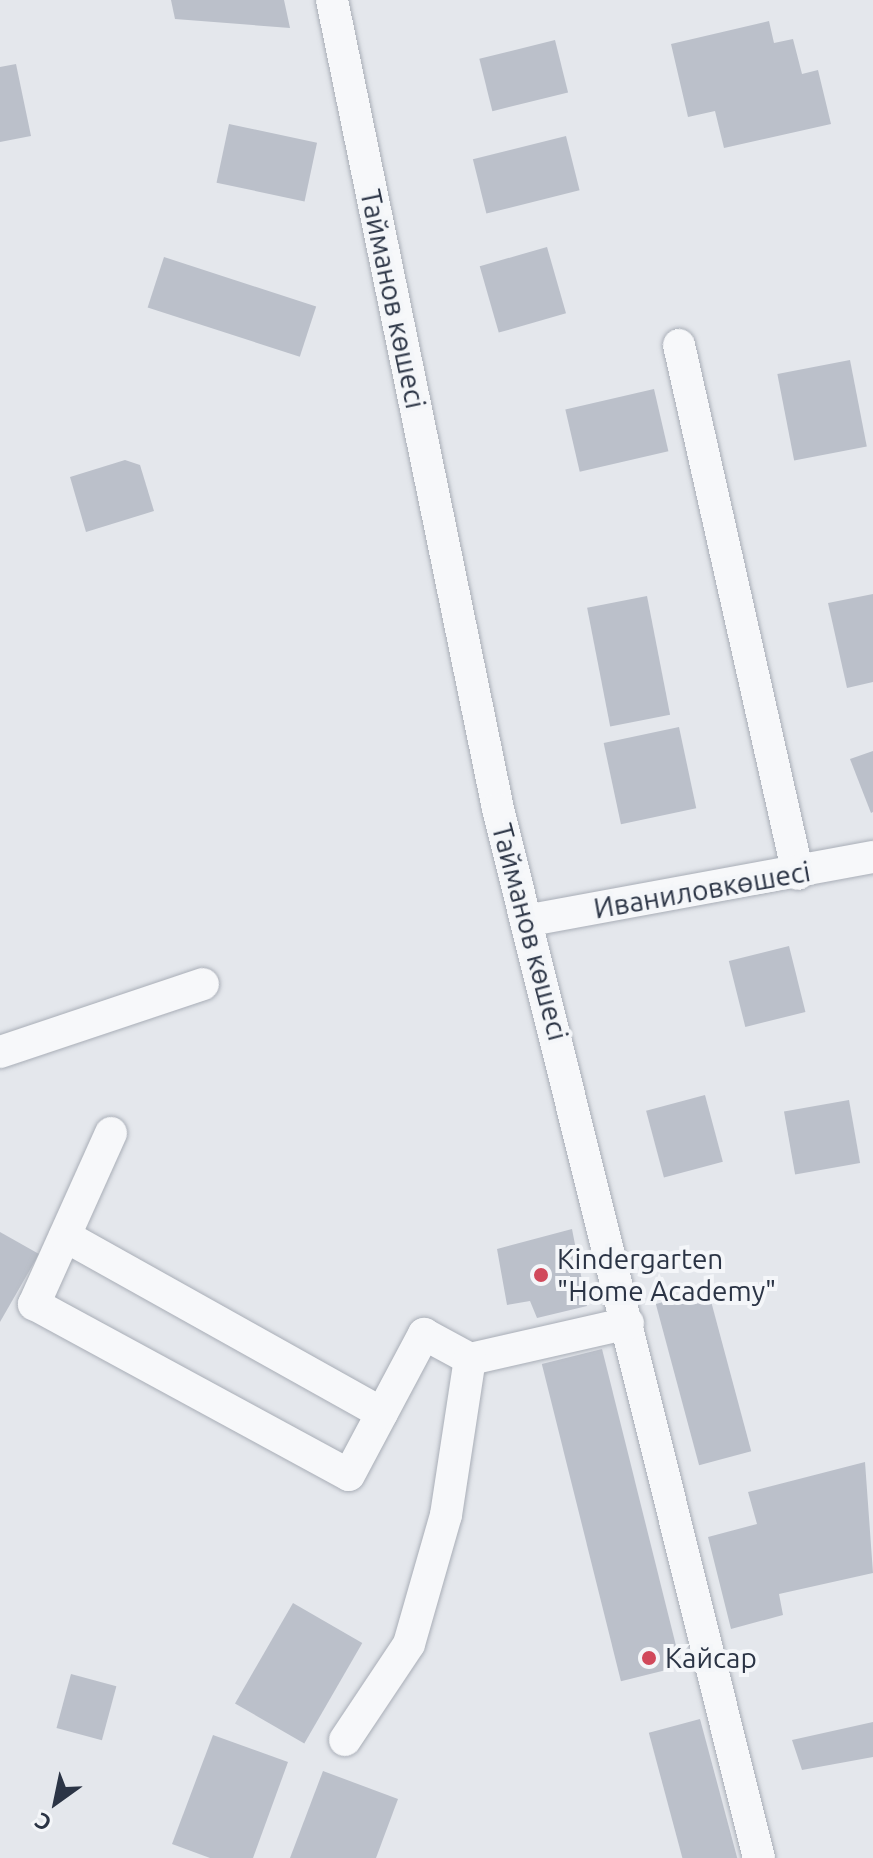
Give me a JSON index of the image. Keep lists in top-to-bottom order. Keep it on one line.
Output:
{"streets":{"street":["Тайманов көшесі","Иваниловкөшесі"]},"crossings":[["Тайманов көшесі","Иваниловкөшесі"]],"places":["Kindergarten \"Home Academy\"","Кайсар"],"north":"bottom left"}
